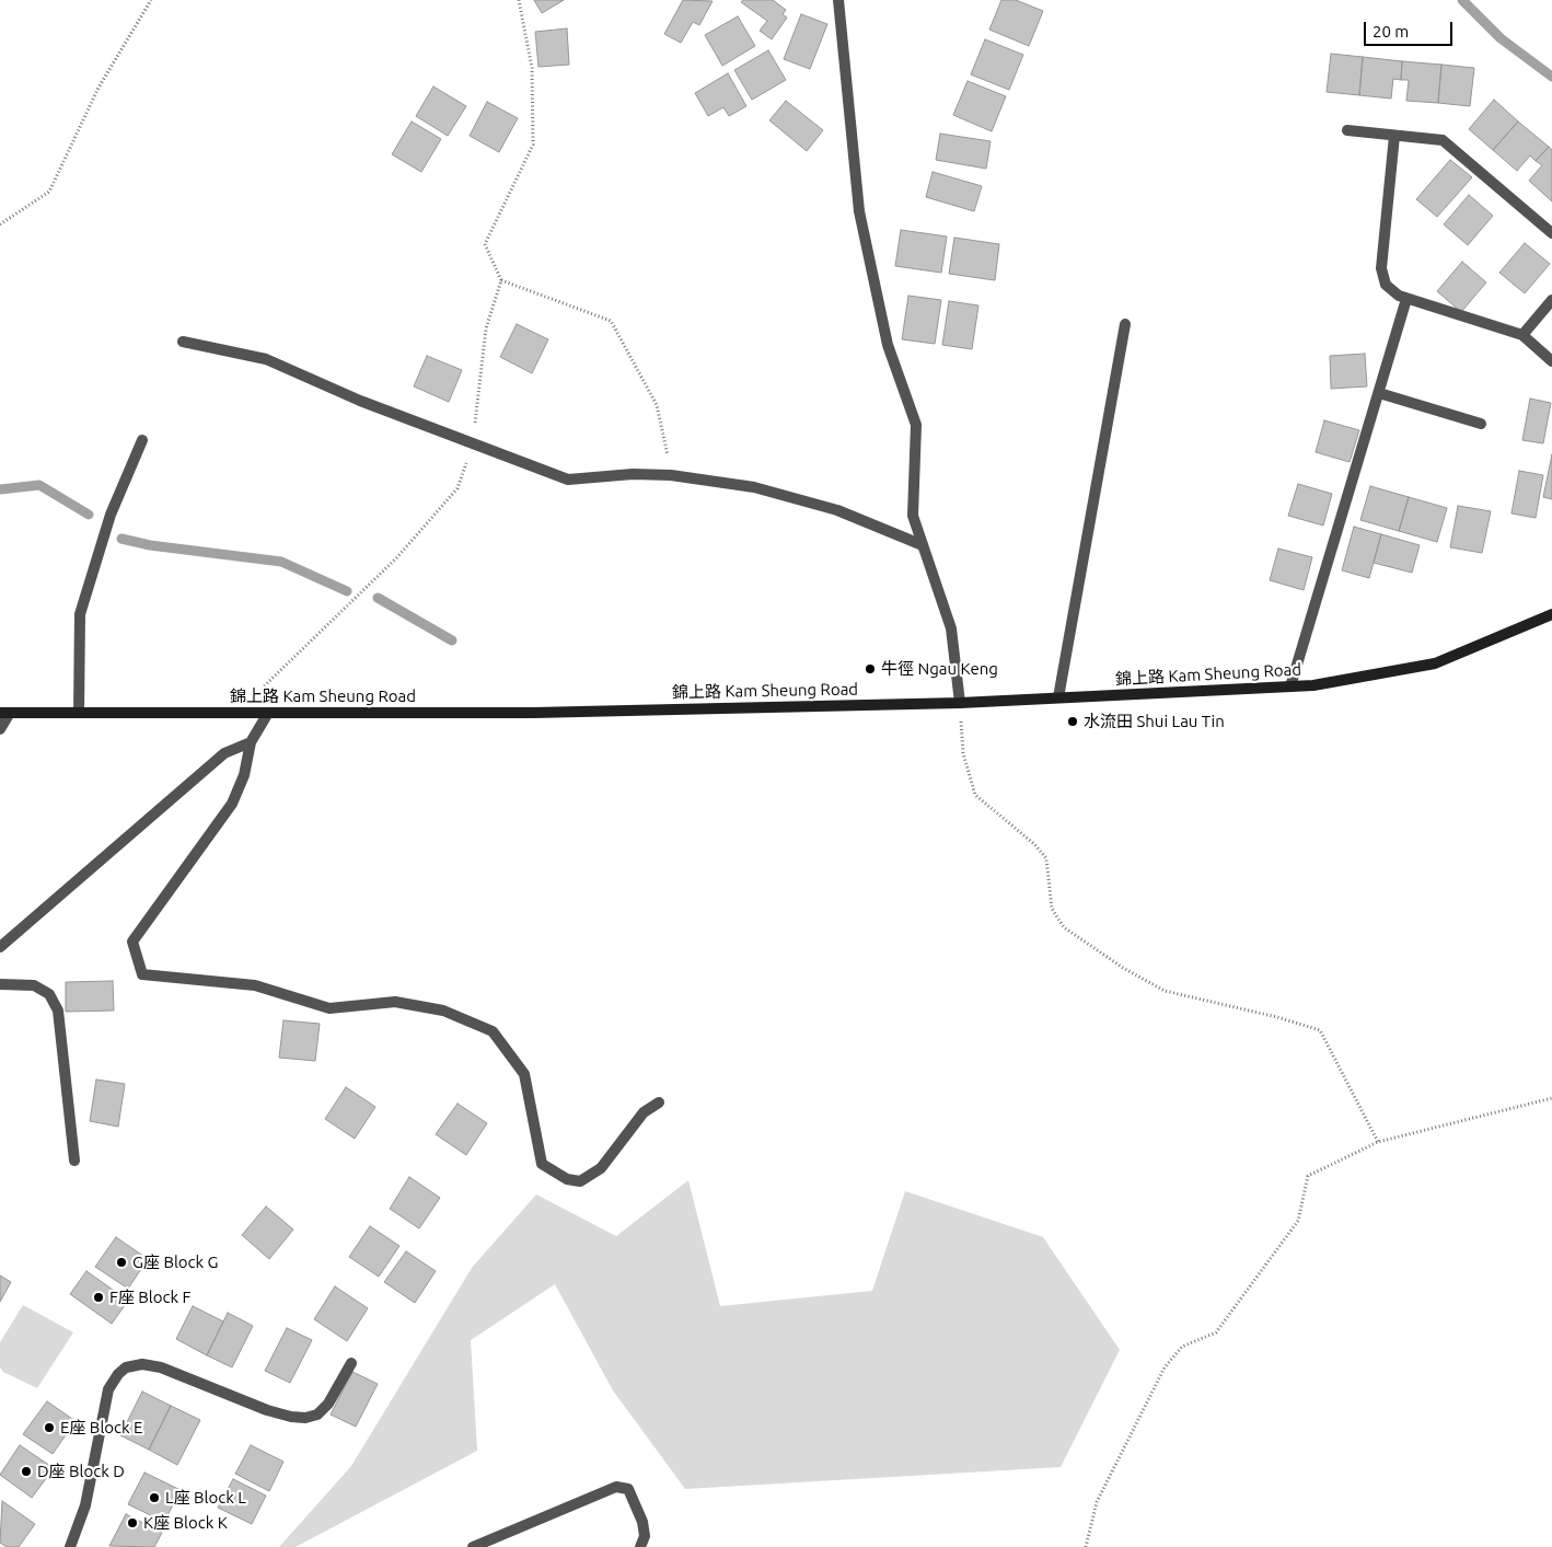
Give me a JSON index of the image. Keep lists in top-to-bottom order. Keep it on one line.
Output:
{"streets":{"main road":["錦上路 Kam Sheung Road"]},"places":["牛徑 Ngau Keng","水流田 Shui Lau Tin","G座 Block G","F座 Block F","E座 Block E","D座 Block D","L座 Block L","K座 Block K"],"scale_bar":"20 m"}
